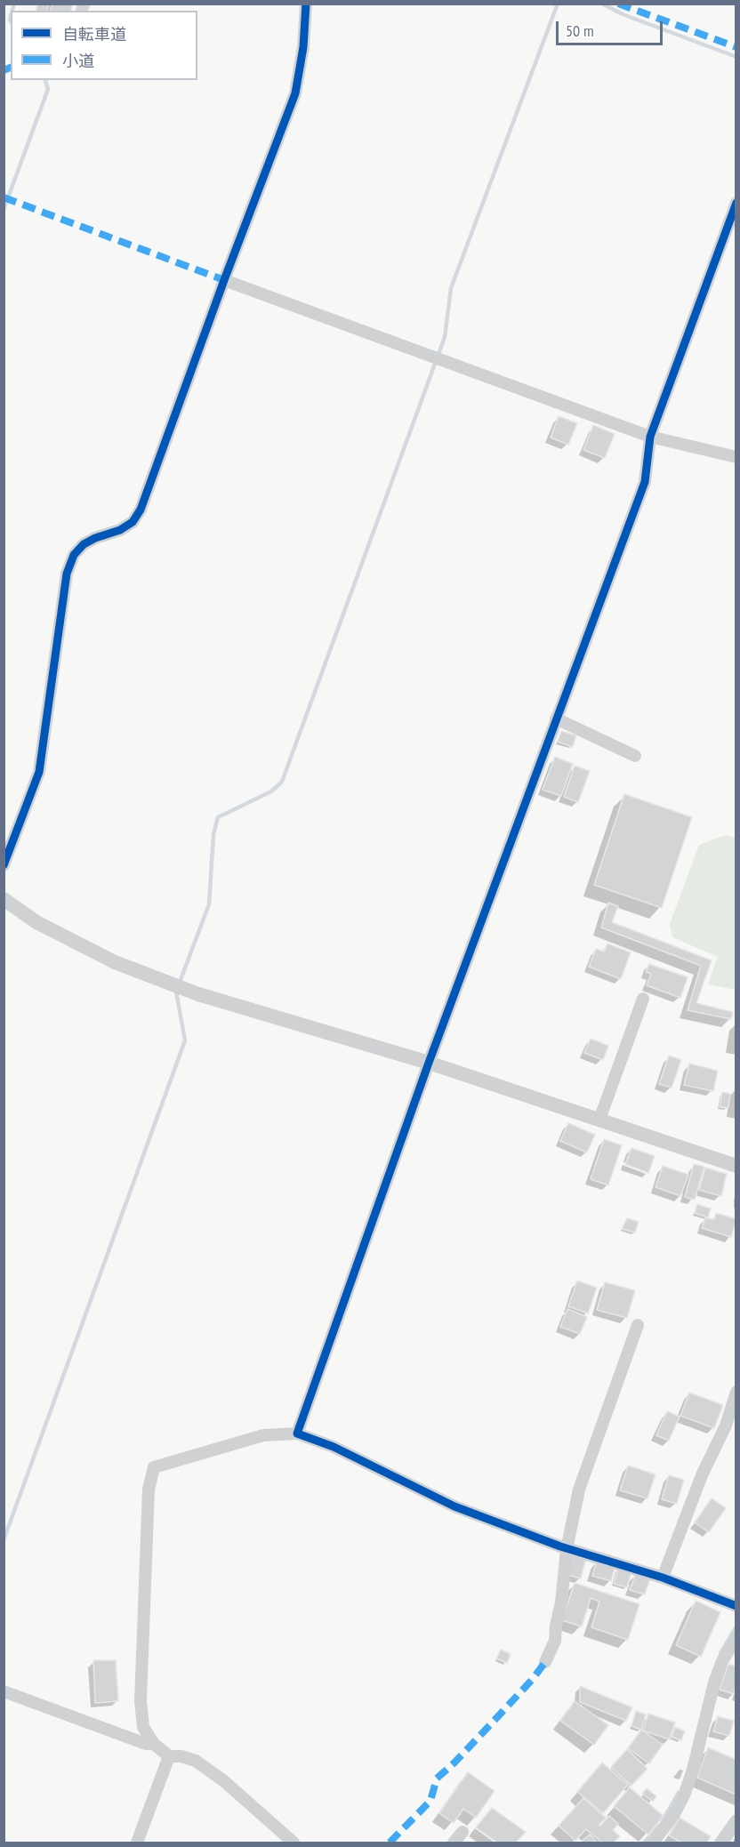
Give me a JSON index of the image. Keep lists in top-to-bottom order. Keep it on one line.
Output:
{"legend":["自転車道","小道"],"scale_bar":"50 m"}
